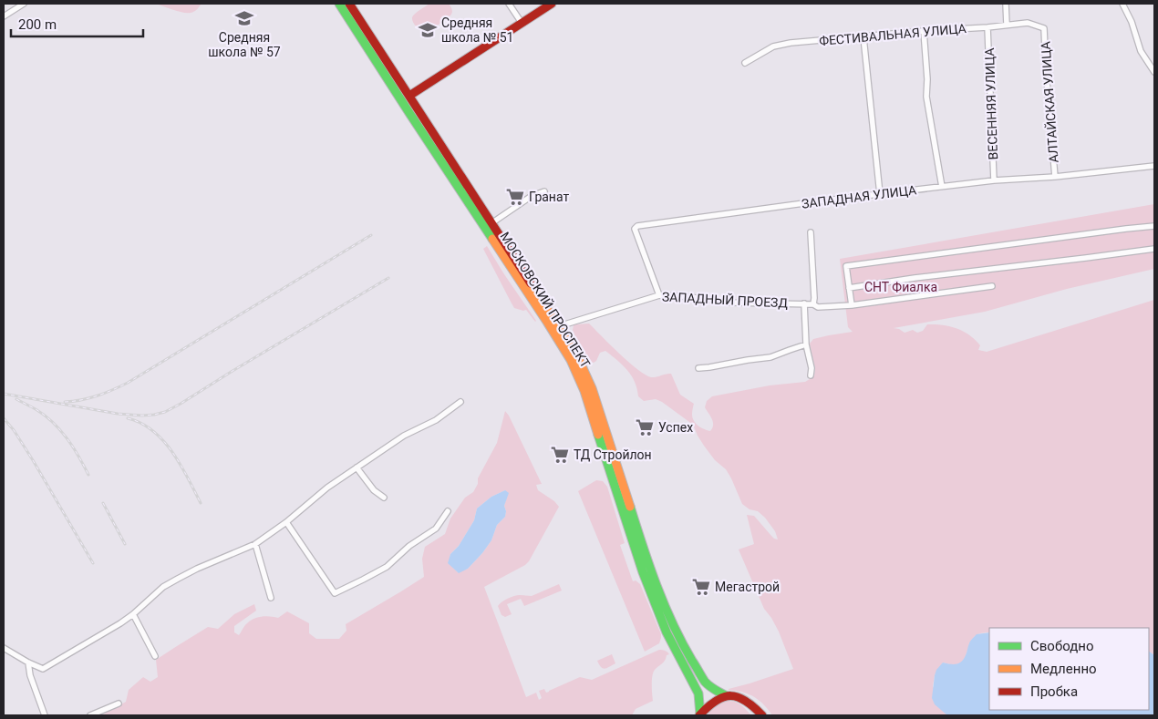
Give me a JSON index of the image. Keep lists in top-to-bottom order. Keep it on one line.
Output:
{"streets":{"main road":["МОСКОВСКИЙ ПРОСПЕКТ"],"street":["ФЕСТИВАЛЬНАЯ УЛИЦА","АЛТАЙСКАЯ УЛИЦА","ВЕСЕННЯЯ УЛИЦА","ЗАПАДНАЯ УЛИЦА","ЗАПАДНЫЙ ПРОЕЗД"]},"crossings":[["ФЕСТИВАЛЬНАЯ УЛИЦА","АЛТАЙСКАЯ УЛИЦА"],["ФЕСТИВАЛЬНАЯ УЛИЦА","ВЕСЕННЯЯ УЛИЦА"],["АЛТАЙСКАЯ УЛИЦА","ЗАПАДНАЯ УЛИЦА"],["ВЕСЕННЯЯ УЛИЦА","ЗАПАДНАЯ УЛИЦА"],["ЗАПАДНАЯ УЛИЦА","ЗАПАДНЫЙ ПРОЕЗД"],["МОСКОВСКИЙ ПРОСПЕКТ","ЗАПАДНЫЙ ПРОЕЗД"]],"parks":["СНТ Фиалка"],"places":{"school or university":["Средняя школа № 57","Средняя школа № 51"],"supermarket":["Гранат","Успех","ТД Стройлон","Мегастрой"]},"legend":["Свободно","Медленно","Пробка"],"scale_bar":"200 m"}
